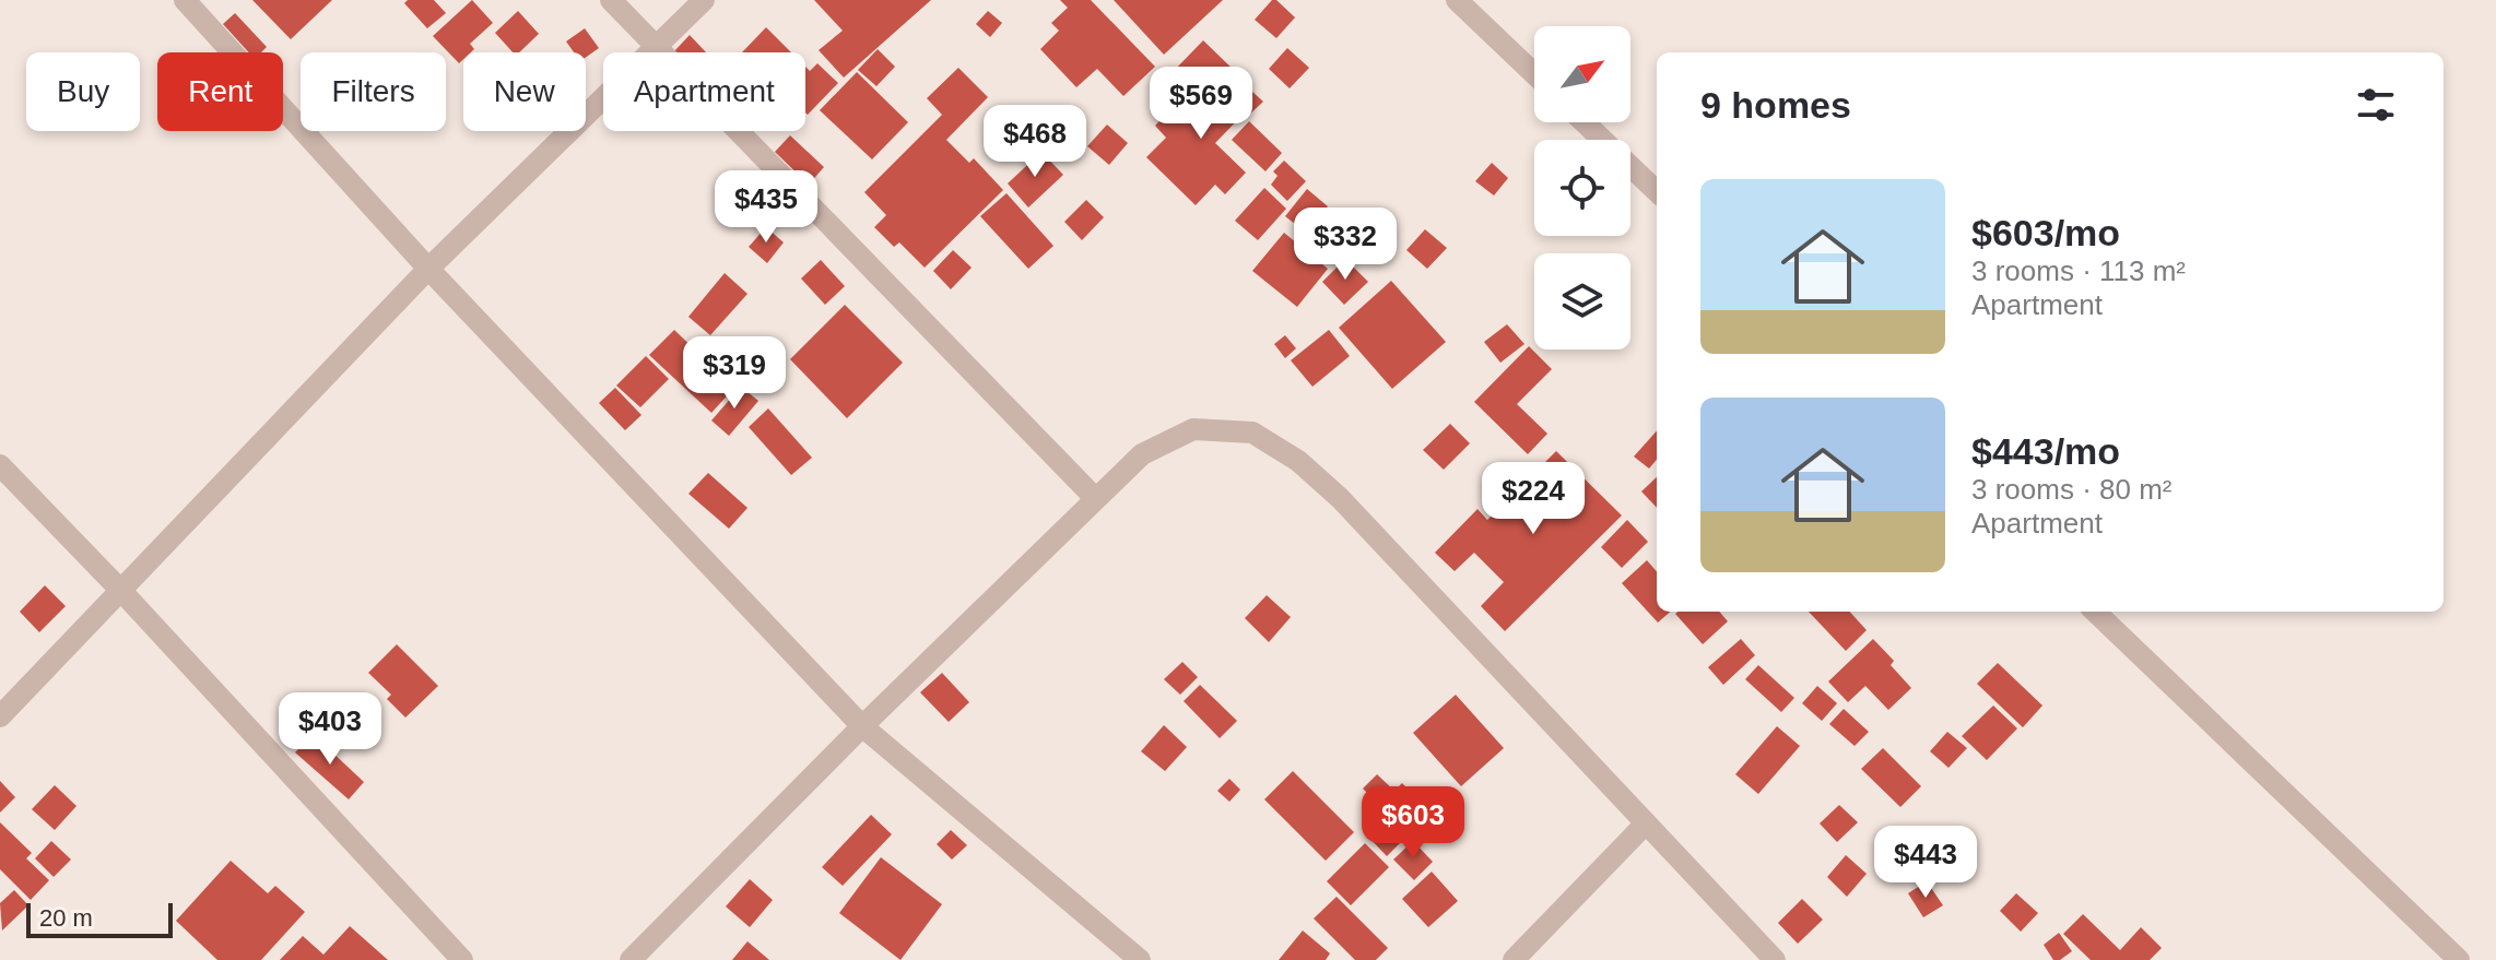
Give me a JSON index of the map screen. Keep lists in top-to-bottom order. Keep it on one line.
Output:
{"scale_bar":"20 m","north":"top right","page":{"chip":["Buy","Rent","Filters","New","Apartment"],"heading":"9 homes","price":["$569","$468","$435","$332","$319","$224","$403","$603","$443"],"list":[{"name":"$603/mo","note":"3 rooms · 113 m² · Apartment"},{"name":"$443/mo","note":"3 rooms · 80 m² · Apartment"}],"scale":"20 m"}}
